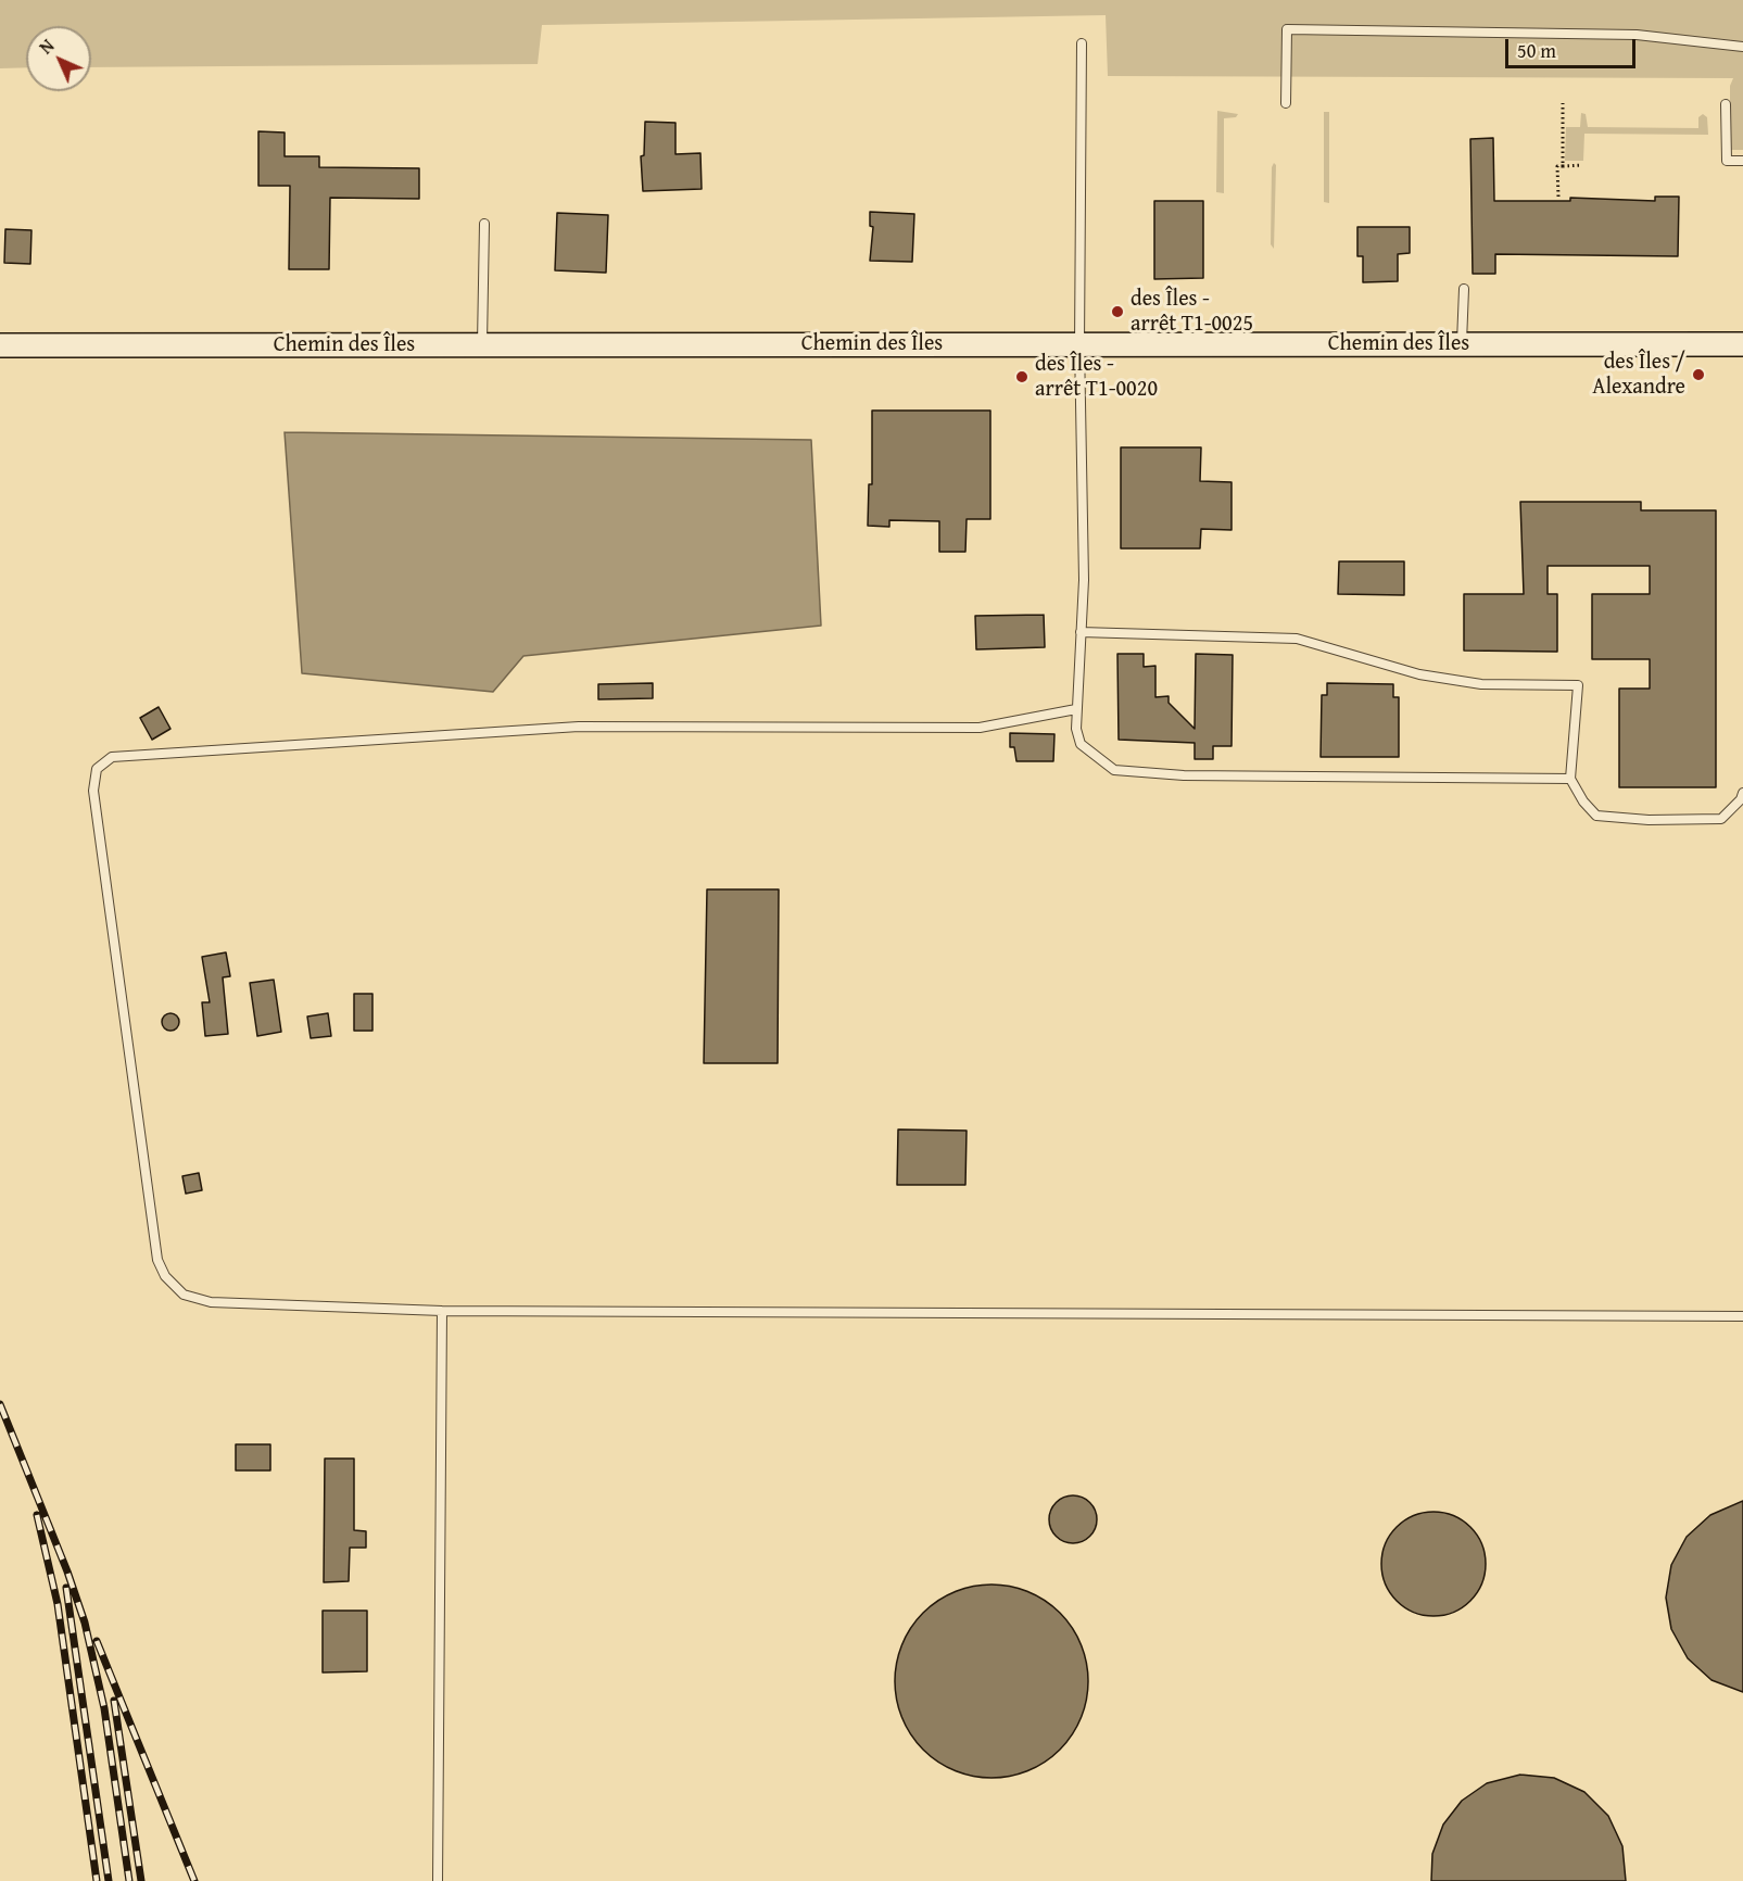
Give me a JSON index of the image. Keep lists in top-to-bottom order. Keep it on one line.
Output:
{"streets":{"main road":["Chemin des Îles"]},"places":["des Îles - arrêt T1-0025","des Îles / Alexandre","des Îles - arrêt T1-0020"],"scale_bar":"50 m","north":"top left"}
